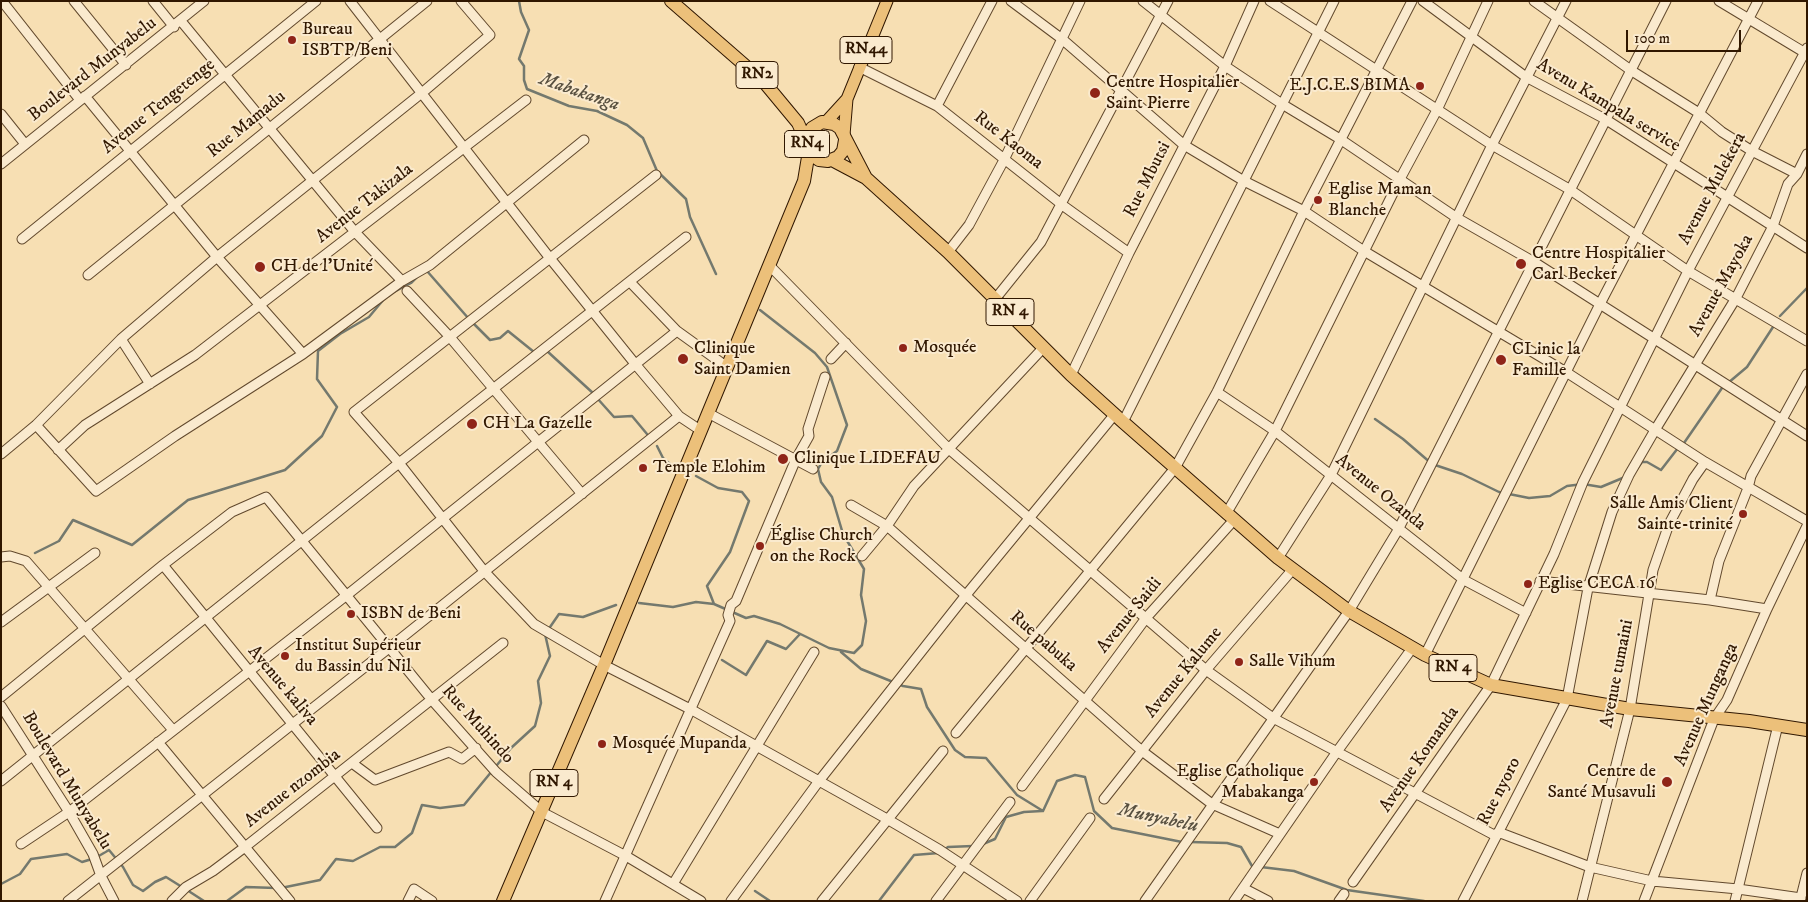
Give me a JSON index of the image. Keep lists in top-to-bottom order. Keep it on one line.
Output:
{"streets":{"highway":["RN2","RN4","RN 4"],"main road":["RN44"],"street":["Boulevard Munyabelu","Avenu Kampala service","Avenue Tengetenge","Rue Mamadu","Rue Kaoma","Rue Mbutsi","Avenue Mulekera","Avenue Takizala","Avenue Mayoka","Avenue Ozanda","Avenue Saidi","Rue pabuka","Avenue Kalume","Avenue tumaini","Avenue kaliva","Avenue Munganga","Rue Muhindo","Avenue Komanda","Avenue nzombia","Rue nyoro"]},"crossings":[["RN44","RN2"],["RN44","Rue Kaoma"],["RN44","RN4"],["RN44","RN 4"],["RN2","RN4"],["RN2","RN 4"],["Avenu Kampala service","Avenue Mulekera"],["Avenu Kampala service","Avenue Mayoka"],["Avenu Kampala service","Avenue Saidi"],["Rue Kaoma","Rue Mbutsi"],["RN4","RN 4"],["Rue Mbutsi","RN 4"],["Avenue Mulekera","Avenue Komanda"],["Avenue Mayoka","Rue nyoro"],["RN 4","Avenue Saidi"],["RN 4","Avenue Kalume"],["RN 4","Avenue tumaini"],["RN 4","Avenue Munganga"],["RN 4","Rue Muhindo"],["RN 4","Avenue Komanda"],["RN 4","Rue nyoro"],["Avenue Ozanda","Avenue Saidi"],["Avenue Ozanda","Avenue Komanda"],["Avenue Saidi","Rue pabuka"],["Rue pabuka","Avenue Kalume"],["Avenue kaliva","Rue Muhindo"],["Avenue kaliva","Avenue nzombia"],["Rue Muhindo","Avenue nzombia"]],"water":["Mabakanga","Munyabelu"],"places":["Bureau ISBTP/Beni","E.J.C.E.S BIMA","Centre Hospitalier Saint Pierre","Eglise Maman Blanche","Centre Hospitalier Carl Becker","CH de l'Unité","Mosquée","Clinique Saint Damien","CLinic la Famille","CH La Gazelle","Clinique LIDEFAU","Temple Elohim","Salle Amis Client Sainte-trinité","Église Church on the Rock","Eglise CECA 16","ISBN de Beni","Institut Supérieur du Bassin du Nil","Salle Vihum","Mosquée Mupanda","Eglise Catholique Mabakanga","Centre de Santé Musavuli"],"scale_bar":"100 m"}
